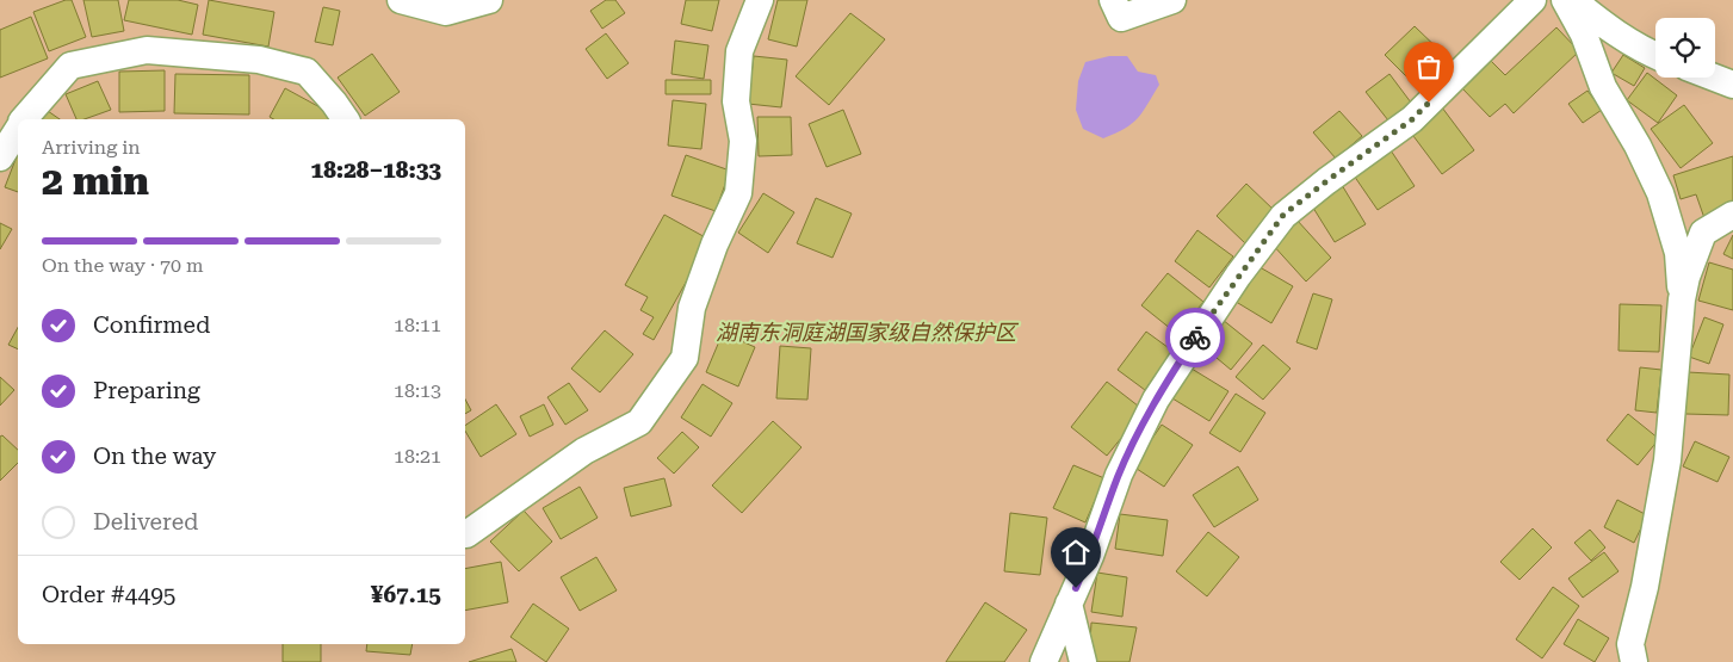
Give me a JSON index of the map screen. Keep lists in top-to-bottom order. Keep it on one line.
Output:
{"parks":["湖南东洞庭湖国家级自然保护区"],"page":{"heading":["2 min","Arriving in","18:28–18:33"],"panel":["Order #4495","¥67.15"],"bar":"On the way · 70 m","list":[["Confirmed","18:11"],["Preparing","18:13"],["On the way","18:21"],"Delivered"]}}
